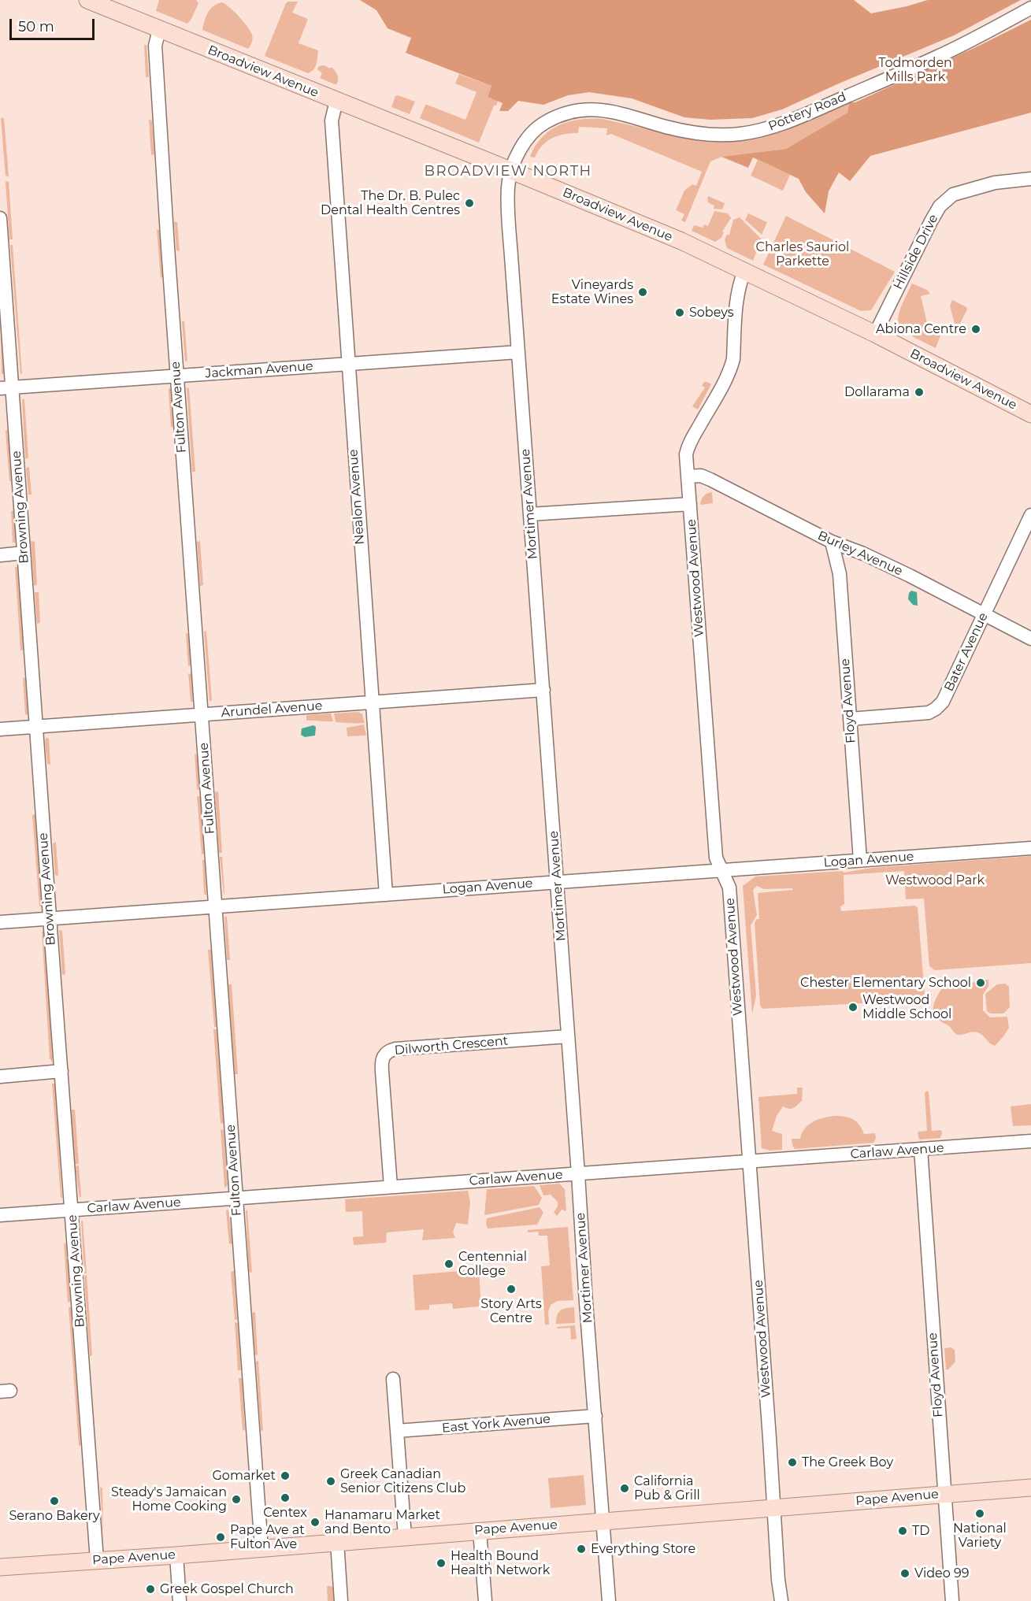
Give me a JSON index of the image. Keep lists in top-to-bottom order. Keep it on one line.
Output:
{"streets":{"main road":["Broadview Avenue","Pape Avenue"],"street":["Pottery Road","Hillside Drive","Jackman Avenue","Fulton Avenue","Nealon Avenue","Mortimer Avenue","Browning Avenue","Burley Avenue","Westwood Avenue","Bater Avenue","Floyd Avenue","Arundel Avenue","Logan Avenue","Dilworth Crescent","Carlaw Avenue","East York Avenue"]},"crossings":[["Broadview Avenue","Pottery Road"],["Broadview Avenue","Hillside Drive"],["Broadview Avenue","Fulton Avenue"],["Broadview Avenue","Nealon Avenue"],["Broadview Avenue","Mortimer Avenue"],["Broadview Avenue","Westwood Avenue"],["Pottery Road","Mortimer Avenue"],["Jackman Avenue","Fulton Avenue"],["Jackman Avenue","Nealon Avenue"],["Jackman Avenue","Mortimer Avenue"],["Jackman Avenue","Browning Avenue"],["Fulton Avenue","Arundel Avenue"],["Fulton Avenue","Logan Avenue"],["Fulton Avenue","Carlaw Avenue"],["Fulton Avenue","Pape Avenue"],["Nealon Avenue","Arundel Avenue"],["Nealon Avenue","Logan Avenue"],["Mortimer Avenue","Arundel Avenue"],["Mortimer Avenue","Logan Avenue"],["Mortimer Avenue","Dilworth Crescent"],["Mortimer Avenue","Carlaw Avenue"],["Mortimer Avenue","East York Avenue"],["Mortimer Avenue","Pape Avenue"],["Browning Avenue","Arundel Avenue"],["Browning Avenue","Logan Avenue"],["Browning Avenue","Carlaw Avenue"],["Browning Avenue","Pape Avenue"],["Burley Avenue","Westwood Avenue"],["Burley Avenue","Bater Avenue"],["Burley Avenue","Floyd Avenue"],["Westwood Avenue","Logan Avenue"],["Westwood Avenue","Carlaw Avenue"],["Westwood Avenue","Pape Avenue"],["Bater Avenue","Floyd Avenue"],["Floyd Avenue","Logan Avenue"],["Floyd Avenue","Carlaw Avenue"],["Floyd Avenue","Pape Avenue"],["Dilworth Crescent","Carlaw Avenue"]],"districts":["BROADVIEW NORTH"],"parks":["Todmorden Mills Park","Charles Sauriol Parkette","Westwood Park"],"places":["The Dr. B. Pulec Dental Health Centres","Vineyards Estate Wines","Sobeys","Abiona Centre","Dollarama","Chester Elementary School","Westwood Middle School","Centennial College","Story Arts Centre","The Greek Boy","Gomarket","Greek Canadian Senior Citizens Club","California Pub & Grill","Centex","Steady's Jamaican Home Cooking","Serano Bakery","National Variety","Hanamaru Market and Bento","TD","Pape Ave at Fulton Ave","Everything Store","Health Bound Health Network","Video 99","Greek Gospel Church"],"scale_bar":"50 m"}
